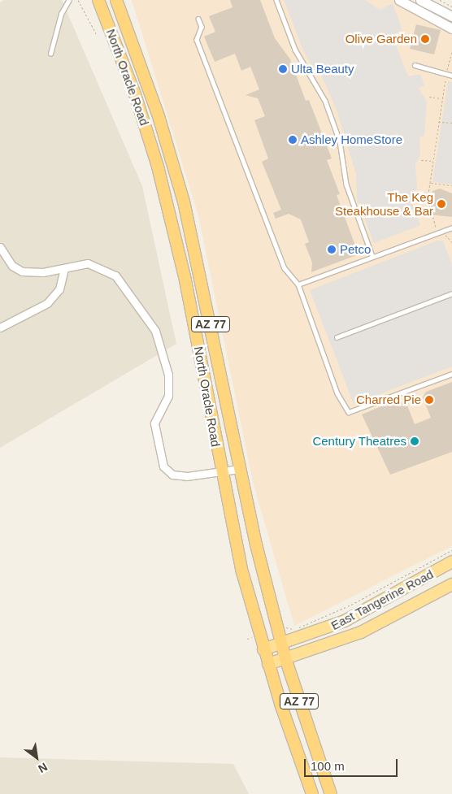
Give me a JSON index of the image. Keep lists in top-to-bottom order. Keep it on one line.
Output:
{"streets":{"highway":["North Oracle Road","AZ 77"],"main road":["East Tangerine Road"]},"crossings":[["North Oracle Road","East Tangerine Road"]],"places":["Olive Garden","Ulta Beauty","Ashley HomeStore","The Keg Steakhouse & Bar","Petco","Charred Pie","Century Theatres"],"scale_bar":"100 m","north":"bottom right"}
